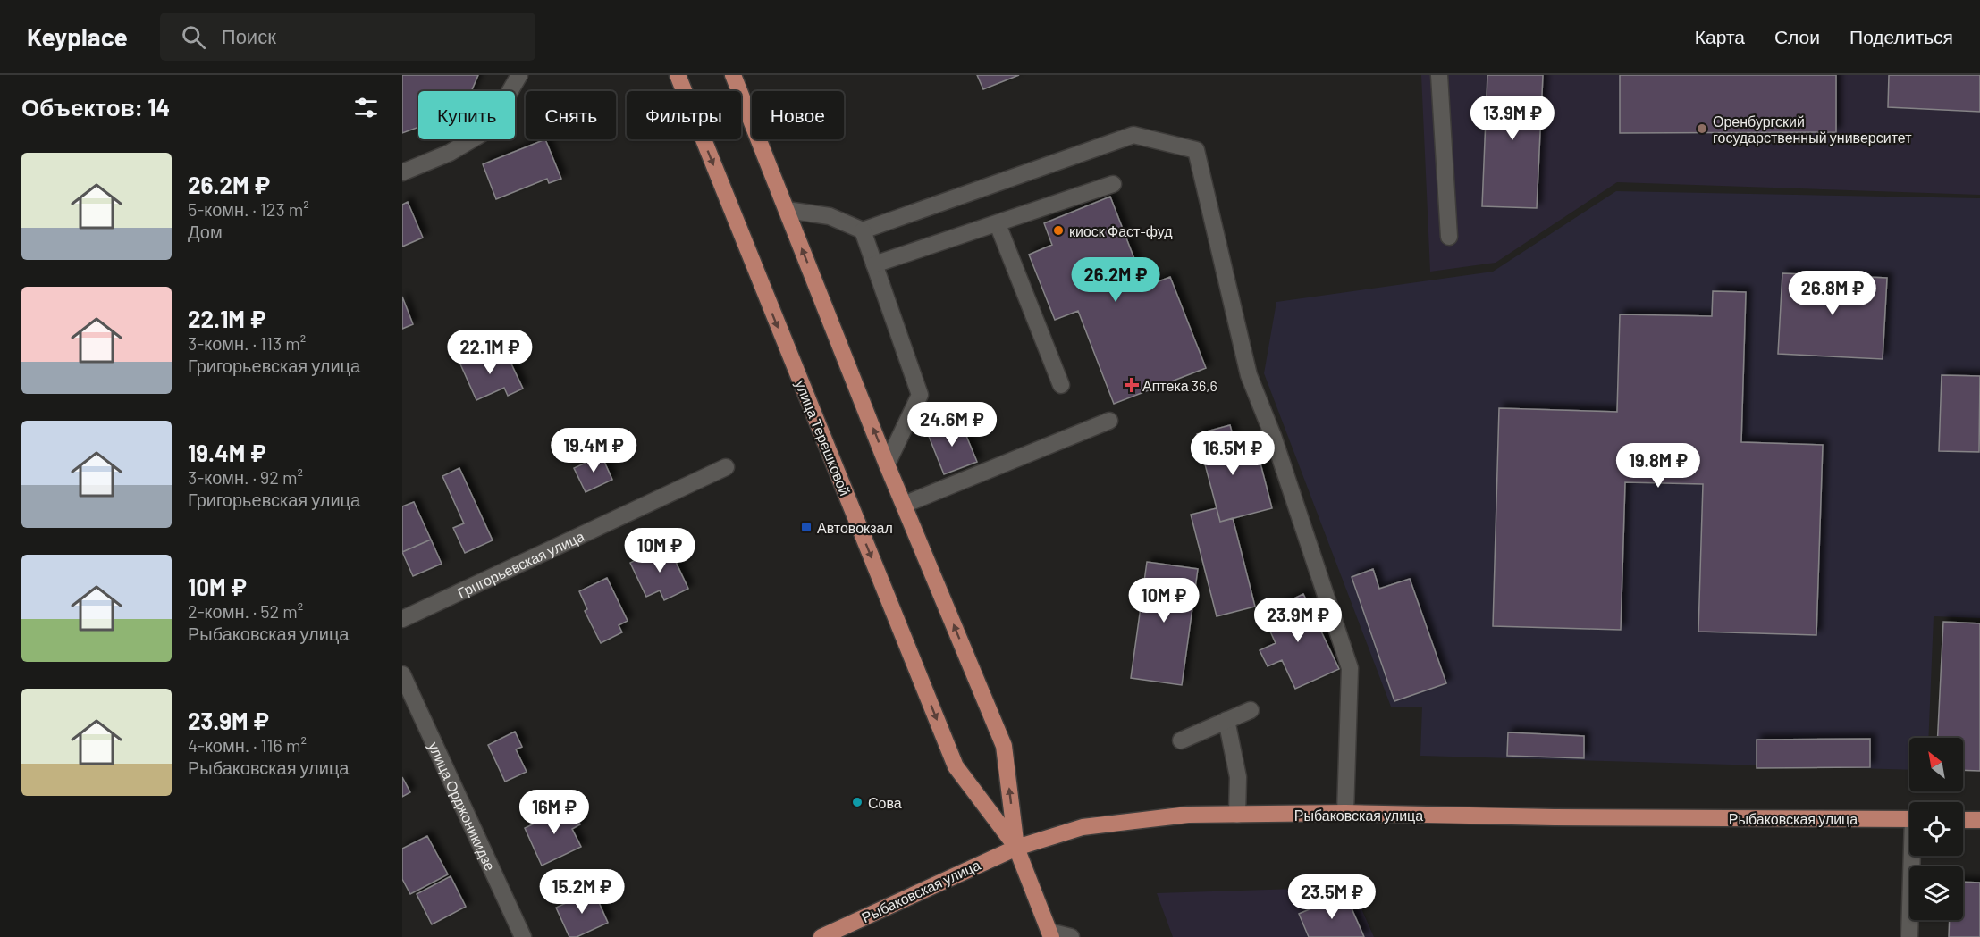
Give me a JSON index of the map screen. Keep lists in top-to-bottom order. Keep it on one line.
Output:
{"streets":{"main road":["улица Терешковой","Рыбаковская улица"],"street":["Григорьевская улица","улица Орджоникидзе"]},"crossings":[["улица Терешковой","Рыбаковская улица"]],"places":{"other":["Оренбургский государственный университет","киоск Фаст-фуд","Сова"],"health":["Аптека 36,6"],"transit":["Автовокзал"]},"north":"top left","page":{"header":"Keyplace","search":"Поиск","nav":["Карта","Слои","Поделиться"],"heading":"Объектов: 14","chip":["Купить","Снять","Фильтры","Новое"],"price":["13.9M ₽","26.2M ₽","26.8M ₽","22.1M ₽","24.6M ₽","19.4M ₽","16.5M ₽","19.8M ₽","10M ₽","10M ₽","23.9M ₽","16M ₽","15.2M ₽","23.5M ₽"],"list":[{"name":"26.2M ₽","note":"5-комн. · 123 m² · Дом"},{"name":"22.1M ₽","note":"3-комн. · 113 m² · Григорьевская улица"},{"name":"19.4M ₽","note":"3-комн. · 92 m² · Григорьевская улица"},{"name":"10M ₽","note":"2-комн. · 52 m² · Рыбаковская улица"},{"name":"23.9M ₽","note":"4-комн. · 116 m² · Рыбаковская улица"}]}}
